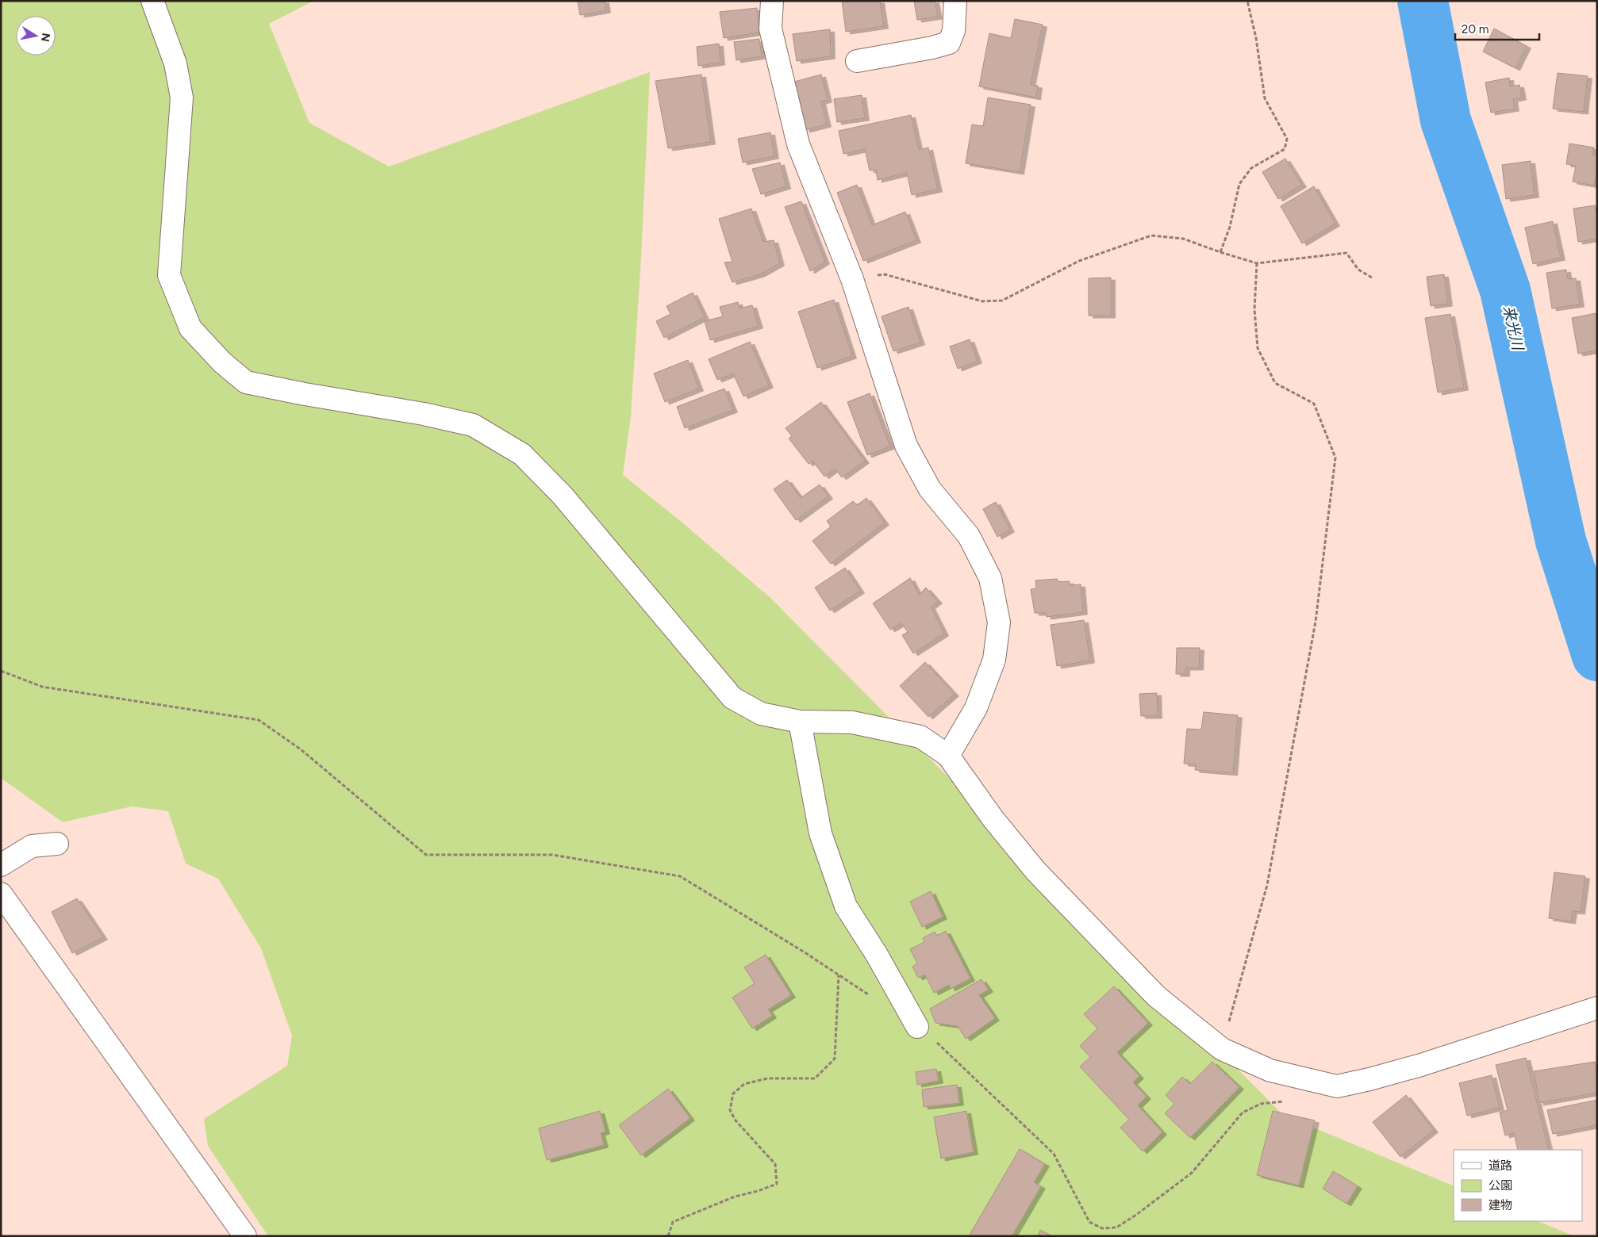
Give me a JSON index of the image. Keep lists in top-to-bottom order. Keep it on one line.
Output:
{"water":["来光川"],"legend":["道路","公園","建物"],"scale_bar":"20 m","north":"right"}
